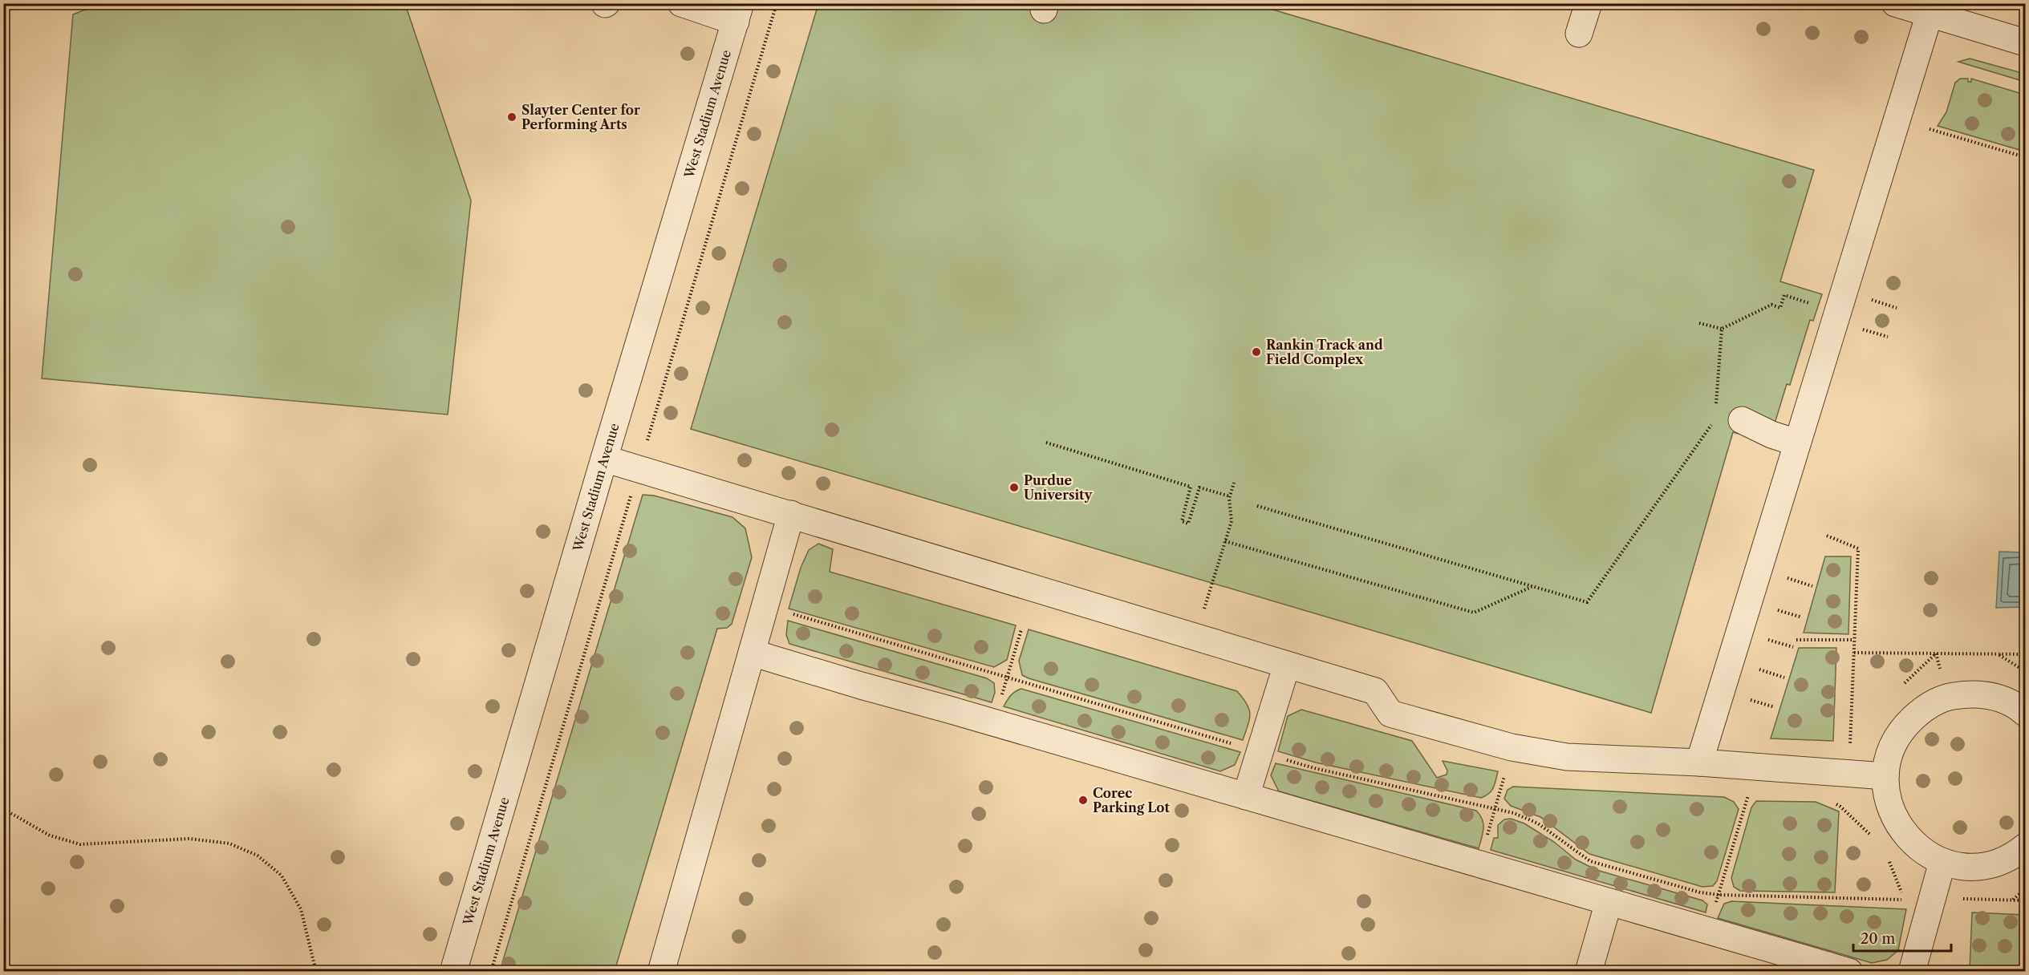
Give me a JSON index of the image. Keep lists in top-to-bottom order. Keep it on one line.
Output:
{"streets":{"street":["West Stadium Avenue"]},"places":["Slayter Center for Performing Arts","Rankin Track and Field Complex","Purdue University","Corec Parking Lot"],"scale_bar":"20 m"}
